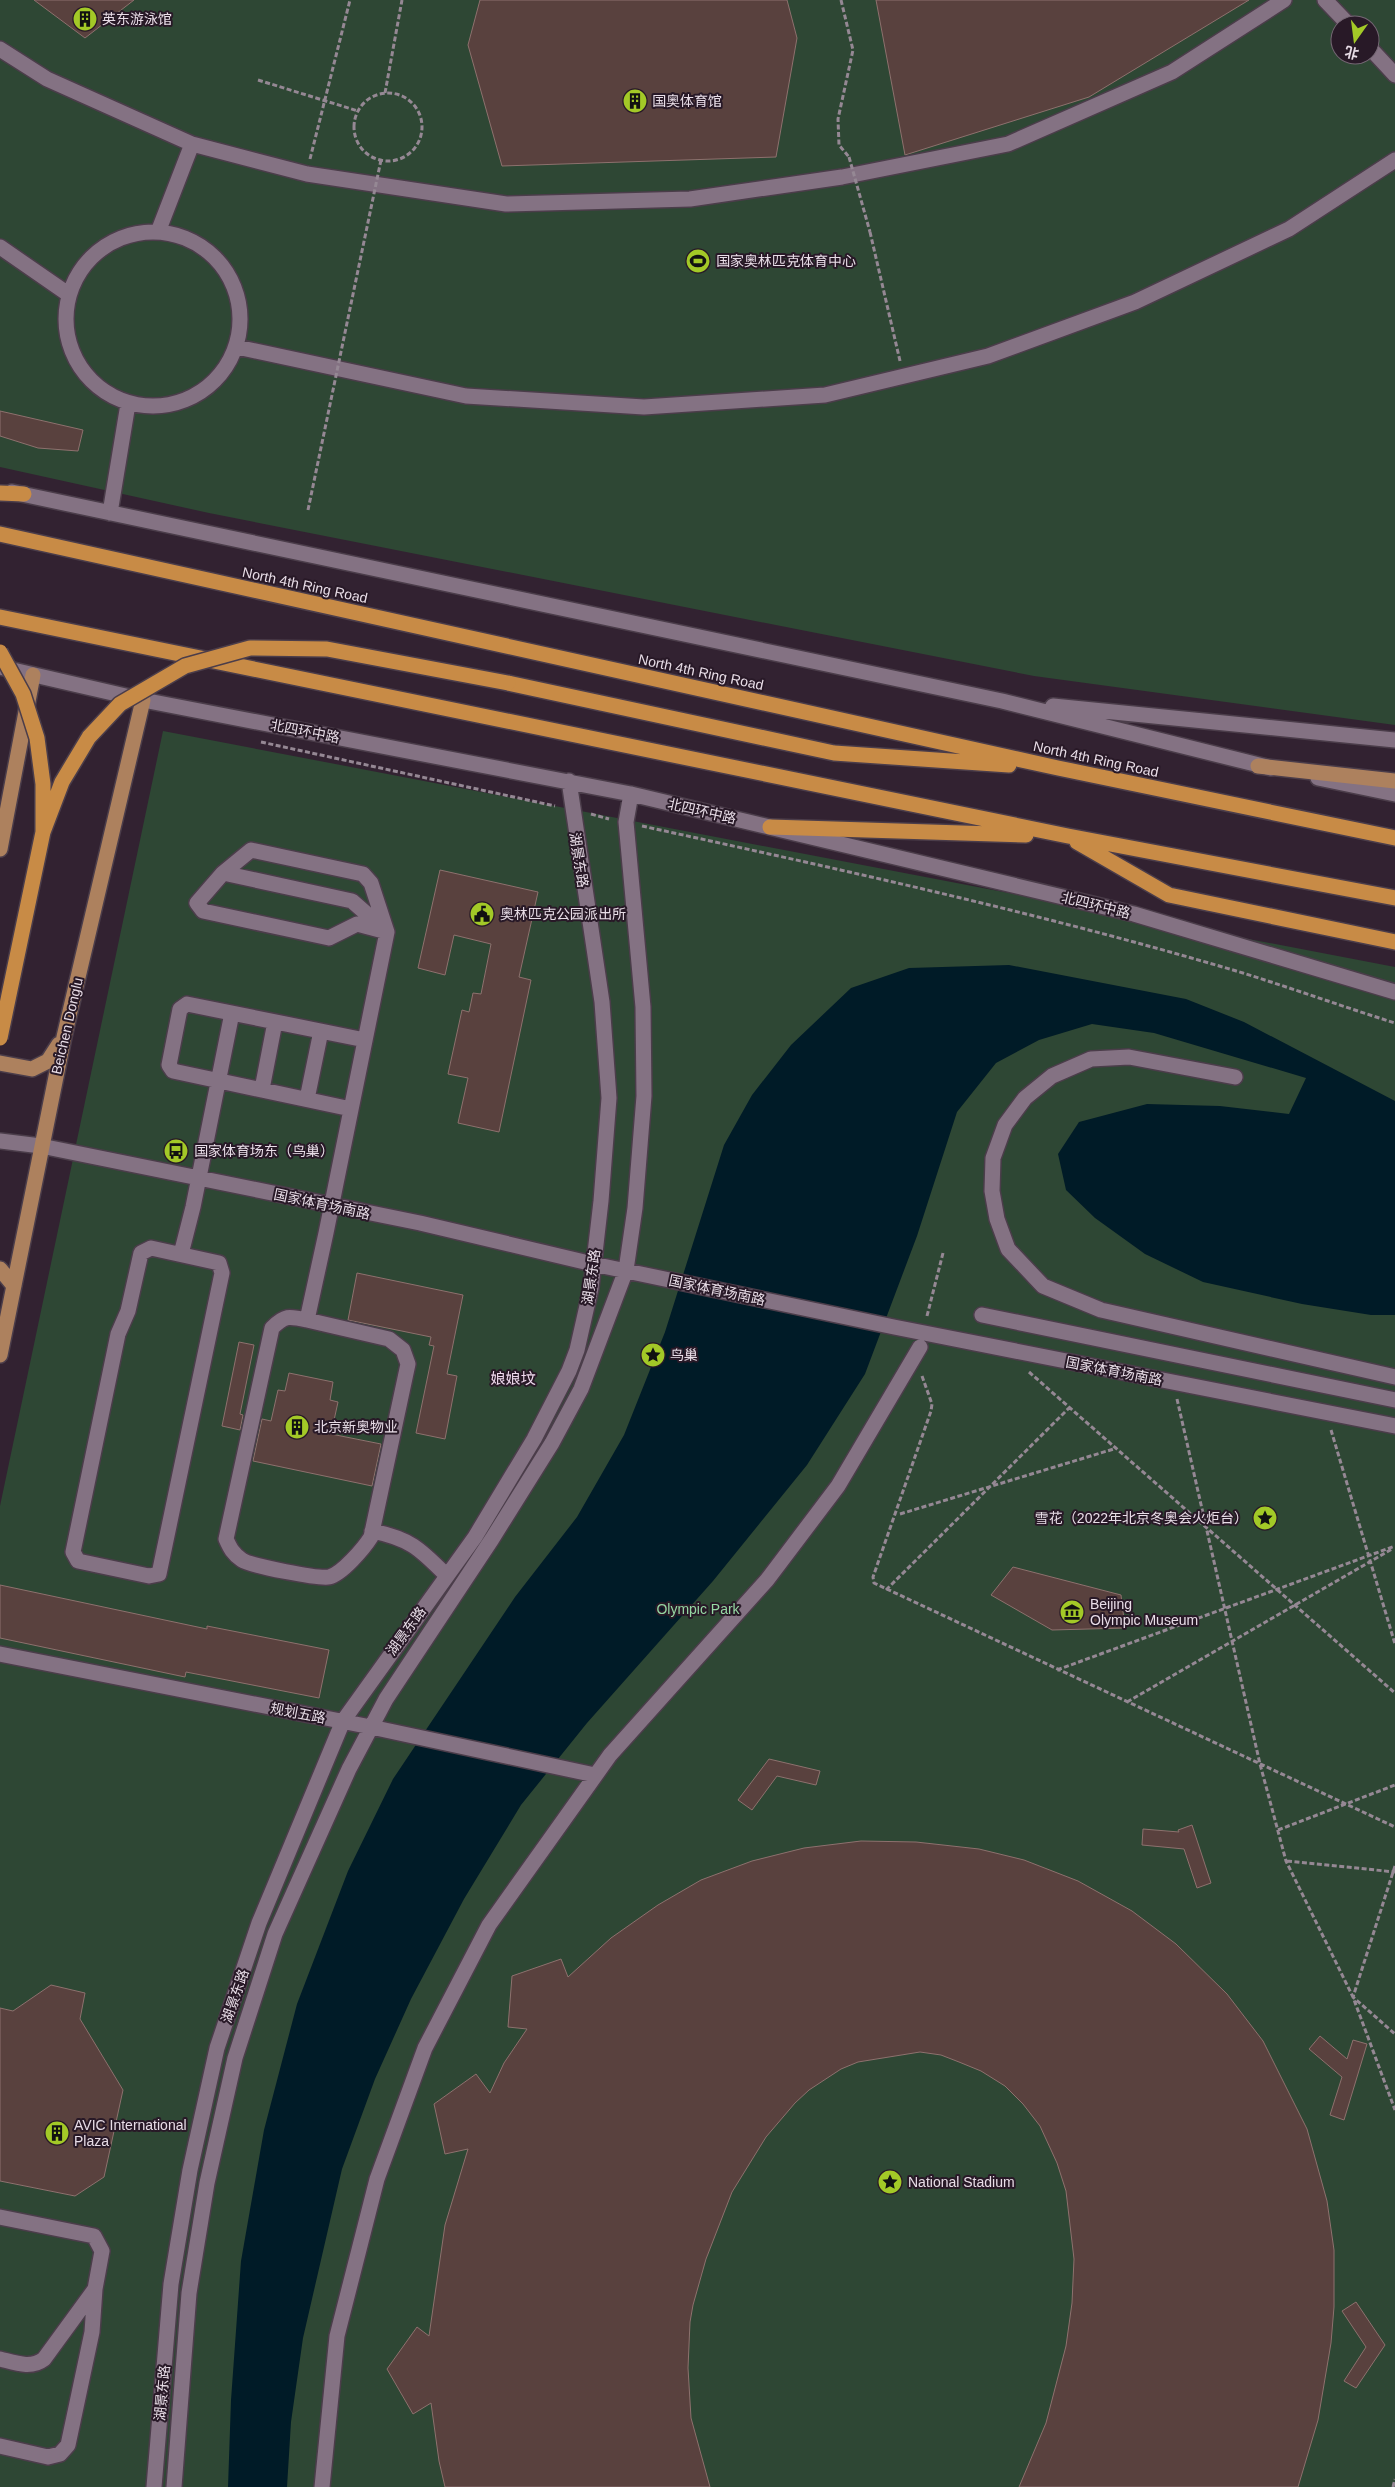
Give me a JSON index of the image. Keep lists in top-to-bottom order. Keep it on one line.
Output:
{"streets":{"highway":["North 4th Ring Road"],"main road":["Beichen Donglu"],"street":["北四环中路","湖景东路","国家体育场南路","规划五路"]},"crossings":[["北四环中路","湖景东路"],["北四环中路","Beichen Donglu"],["湖景东路","国家体育场南路"],["湖景东路","规划五路"],["Beichen Donglu","国家体育场南路"]],"districts":["娘娘坟"],"parks":["Olympic Park"],"places":{"building":["英东游泳馆","国奥体育馆","北京新奥物业","AVIC International Plaza"],"sports":["国家奥林匹克体育中心"],"public building":["奥林匹克公园派出所"],"bus stop":["国家体育场东（鸟巢）"],"place":["鸟巢","雪花（2022年北京冬奥会火炬台）","National Stadium"],"museum":["Beijing Olympic Museum"]},"north":"bottom"}
